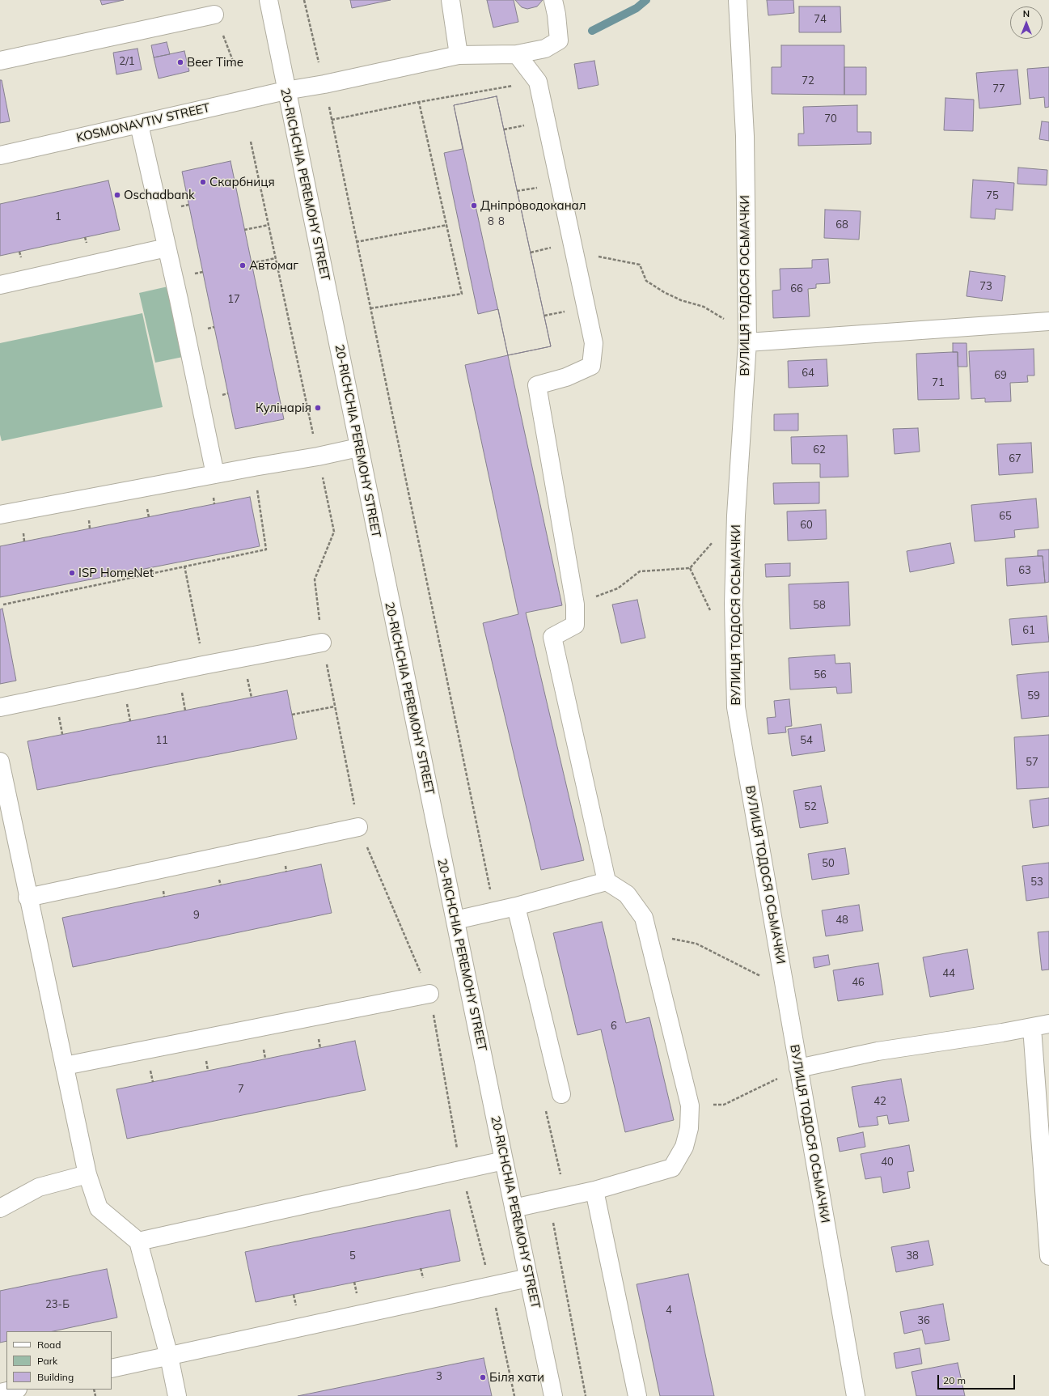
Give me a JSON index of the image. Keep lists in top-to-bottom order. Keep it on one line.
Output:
{"streets":{"street":["KOSMONAVTIV STREET","20-RICHCHIA PEREMOHY STREET","ВУЛИЦЯ ТОДОСЯ ОСЬМАЧКИ"]},"crossings":[["KOSMONAVTIV STREET","20-RICHCHIA PEREMOHY STREET"]],"places":["Beer Time","Скарбниця","Oschadbank","Дніпроводоканал","Автомаг","Кулінарія","ISP HomeNet","Біля хати"],"house_numbers":["74","2/1","72","77","70","75","1","8","8","68","73","66","17","64","69","71","62","67","65","60","63","58","61","56","59","11","54","57","52","50","53","9","48","44","46","6","7","42","40","5","38","23-Б","4","36","3"],"legend":["Road","Park","Building"],"scale_bar":"20 m","north":"top"}
